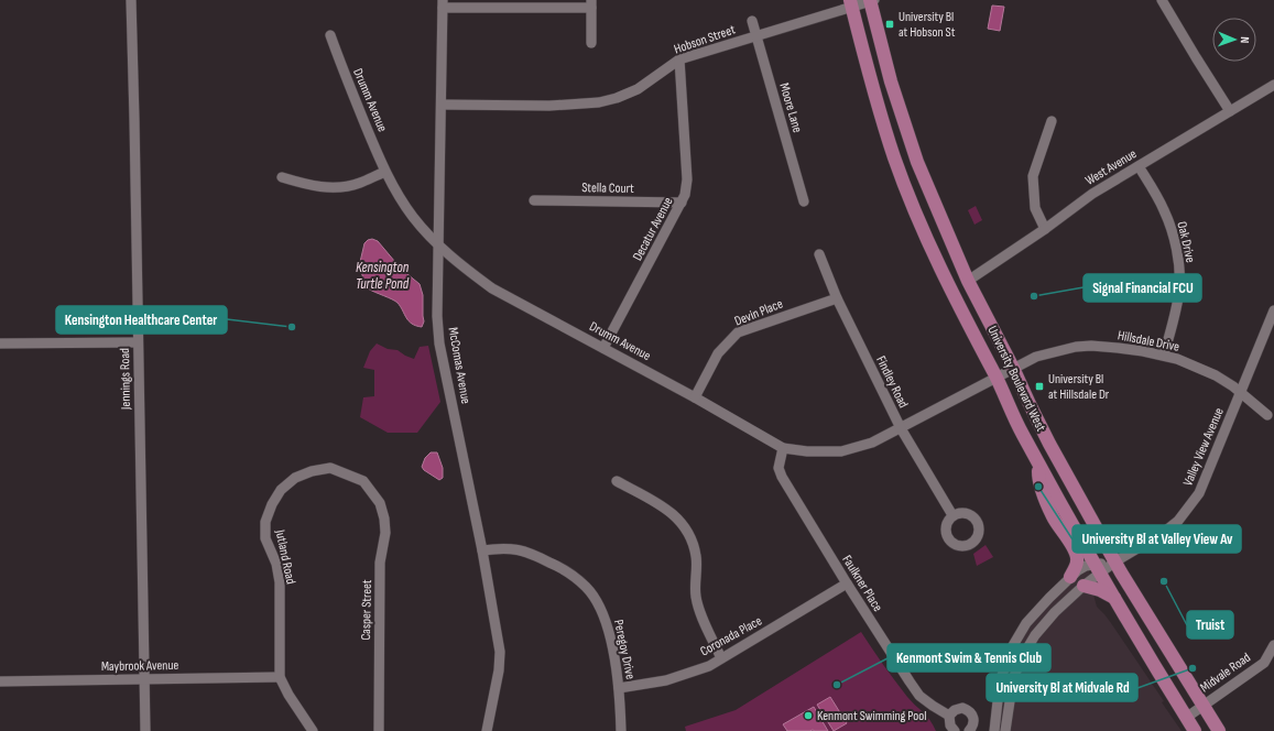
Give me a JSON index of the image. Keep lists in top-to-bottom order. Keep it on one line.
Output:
{"streets":{"main road":["University Boulevard West"],"street":["Hobson Street","Drumm Avenue","Moore Lane","West Avenue","Stella Court","Decatur Avenue","Oak Drive","Devin Place","Hillsdale Drive","McComas Avenue","Jennings Road","Findley Road","Valley View Avenue","Jutland Road","Faulkner Place","Casper Street","Coronada Place","Peregoy Drive","Maybrook Avenue","Midvale Road"]},"crossings":[["Hobson Street","Moore Lane"],["Hobson Street","Decatur Avenue"],["Hobson Street","McComas Avenue"],["Hobson Street","University Boulevard West"],["Drumm Avenue","Decatur Avenue"],["Drumm Avenue","Devin Place"],["Drumm Avenue","Hillsdale Drive"],["Drumm Avenue","McComas Avenue"],["Drumm Avenue","University Boulevard West"],["Drumm Avenue","Findley Road"],["Drumm Avenue","Faulkner Place"],["West Avenue","Oak Drive"],["West Avenue","University Boulevard West"],["Stella Court","Decatur Avenue"],["Oak Drive","Hillsdale Drive"],["Devin Place","Findley Road"],["Hillsdale Drive","University Boulevard West"],["Hillsdale Drive","Valley View Avenue"],["McComas Avenue","Peregoy Drive"],["Jennings Road","Maybrook Avenue"],["University Boulevard West","Valley View Avenue"],["University Boulevard West","Midvale Road"],["Jutland Road","Casper Street"],["Jutland Road","Maybrook Avenue"],["Faulkner Place","Coronada Place"],["Coronada Place","Peregoy Drive"]],"water":["Kensington Turtle Pond"],"places":{"transit":["University Bl at Hobson St","University Bl at Hillsdale Dr"],"other":["Signal Financial FCU","Kensington Healthcare Center","University Bl at Valley View Av","Truist","University Bl at Midvale Rd","Kenmont Swim & Tennis Club","Kenmont Swimming Pool"]},"north":"right"}
